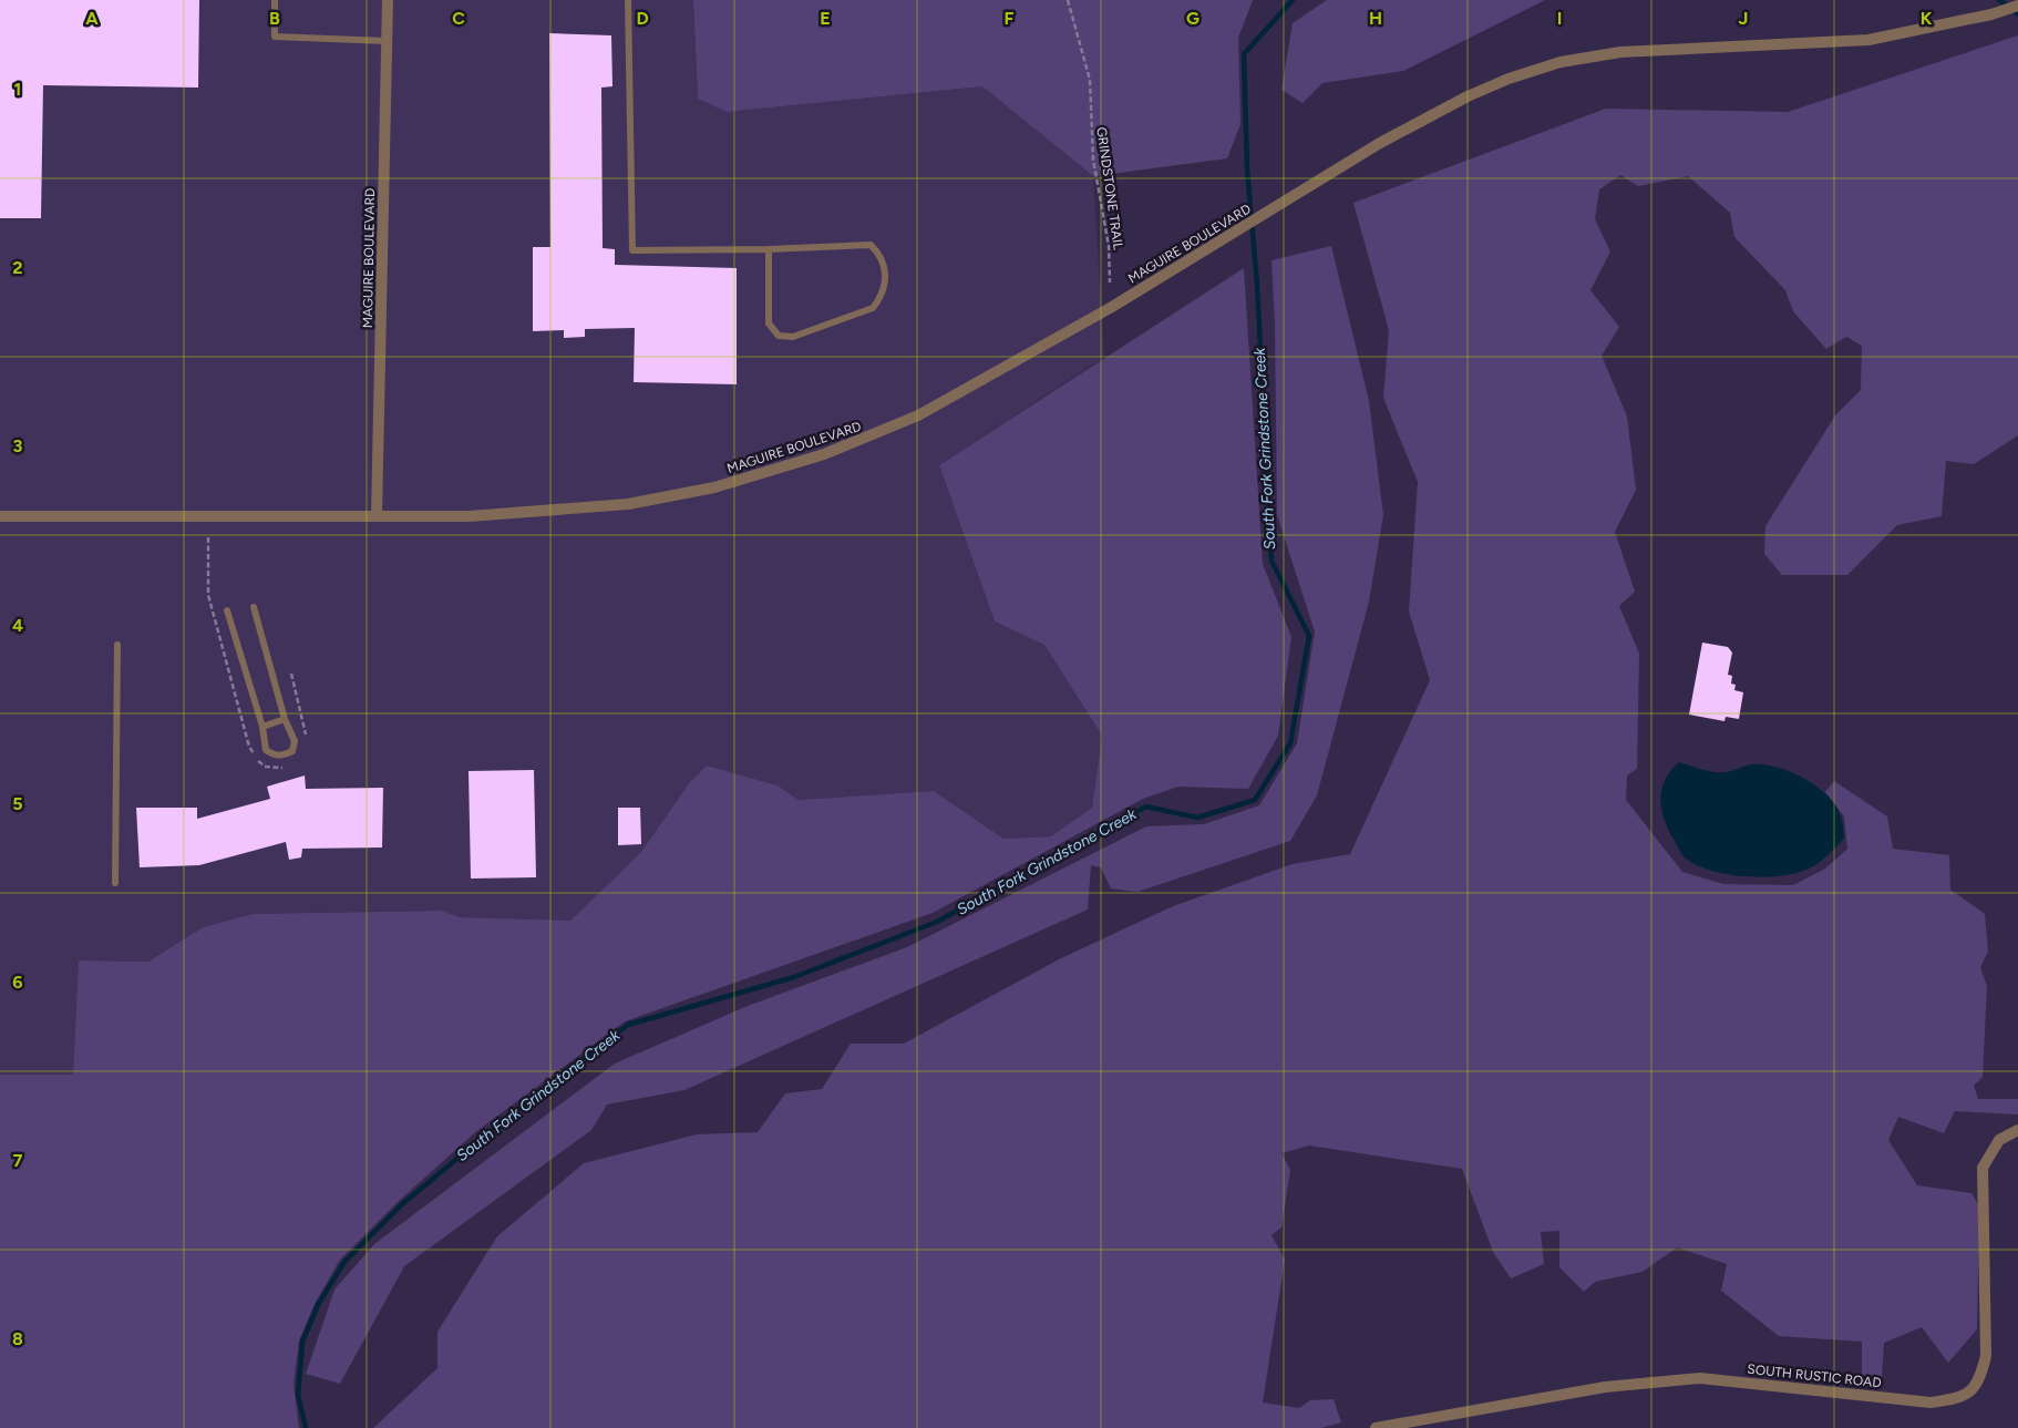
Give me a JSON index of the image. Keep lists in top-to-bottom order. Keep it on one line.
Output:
{"streets":{"street":["MAGUIRE BOULEVARD","SOUTH RUSTIC ROAD"],"path":["GRINDSTONE TRAIL"]},"water":["South Fork Grindstone Creek"],"grid":{"columns":["A","B","C","D","E","F","G","H","I","J","K"],"rows":["1","2","3","4","5","6","7","8"]}}
